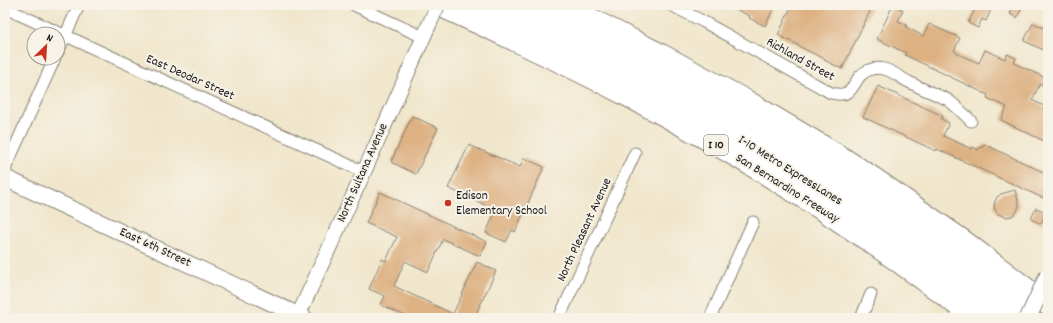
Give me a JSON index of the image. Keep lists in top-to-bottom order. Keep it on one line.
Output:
{"streets":{"highway":["I 10","I-10 Metro ExpressLanes","San Bernardino Freeway"],"main road":["East 6th Street"],"street":["Richland Street","East Deodar Street","North Sultana Avenue","North Pleasant Avenue"]},"crossings":[["East Deodar Street","North Sultana Avenue"],["North Sultana Avenue","San Bernardino Freeway"],["North Sultana Avenue","East 6th Street"]],"places":["Edison Elementary School"],"north":"top right"}
